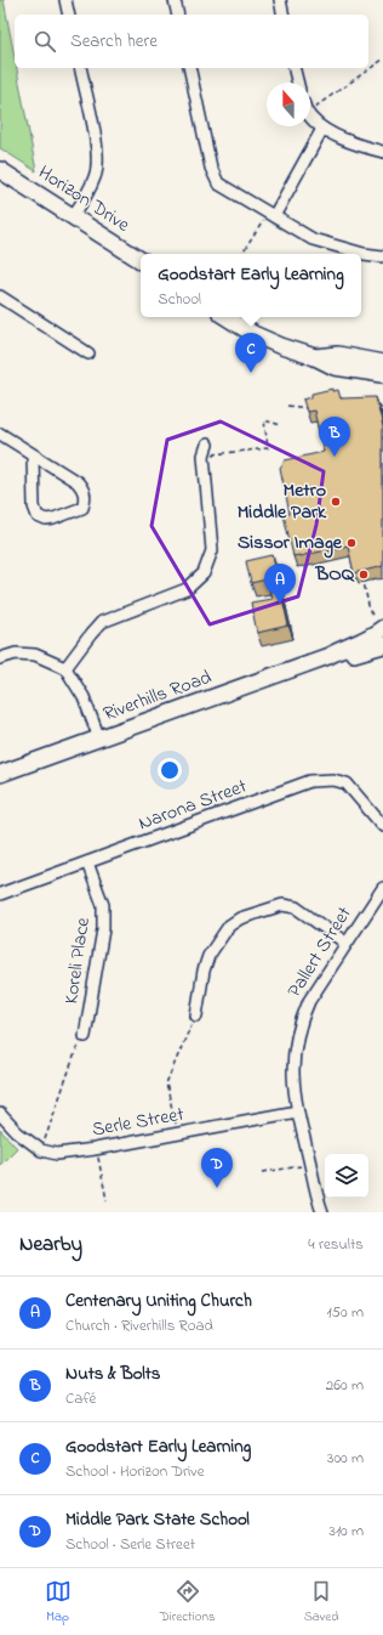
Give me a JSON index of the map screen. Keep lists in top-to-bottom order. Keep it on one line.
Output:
{"streets":{"street":["Horizon Drive","Riverhills Road","Narona Street","Pallert Street","Koreli Place","Serle Street"]},"crossings":[["Narona Street","Koreli Place"],["Pallert Street","Serle Street"]],"places":["Metro Middle Park","Sissor Image","BOQ"],"north":"top","page":{"search":"Search here","popup":["Goodstart Early Learning","School"],"pins":["C","B","A","D"],"heading":["Nearby","4 results"],"list":[{"mark":"A","name":"Centenary Uniting Church","note":"Church · Riverhills Road","value":"150 m"},{"mark":"B","name":"Nuts & Bolts","note":"Café","value":"260 m"},{"mark":"C","name":"Goodstart Early Learning","note":"School · Horizon Drive","value":"300 m"},{"mark":"D","name":"Middle Park State School","note":"School · Serle Street","value":"310 m"}],"nav":["Map","Directions","Saved"]}}
